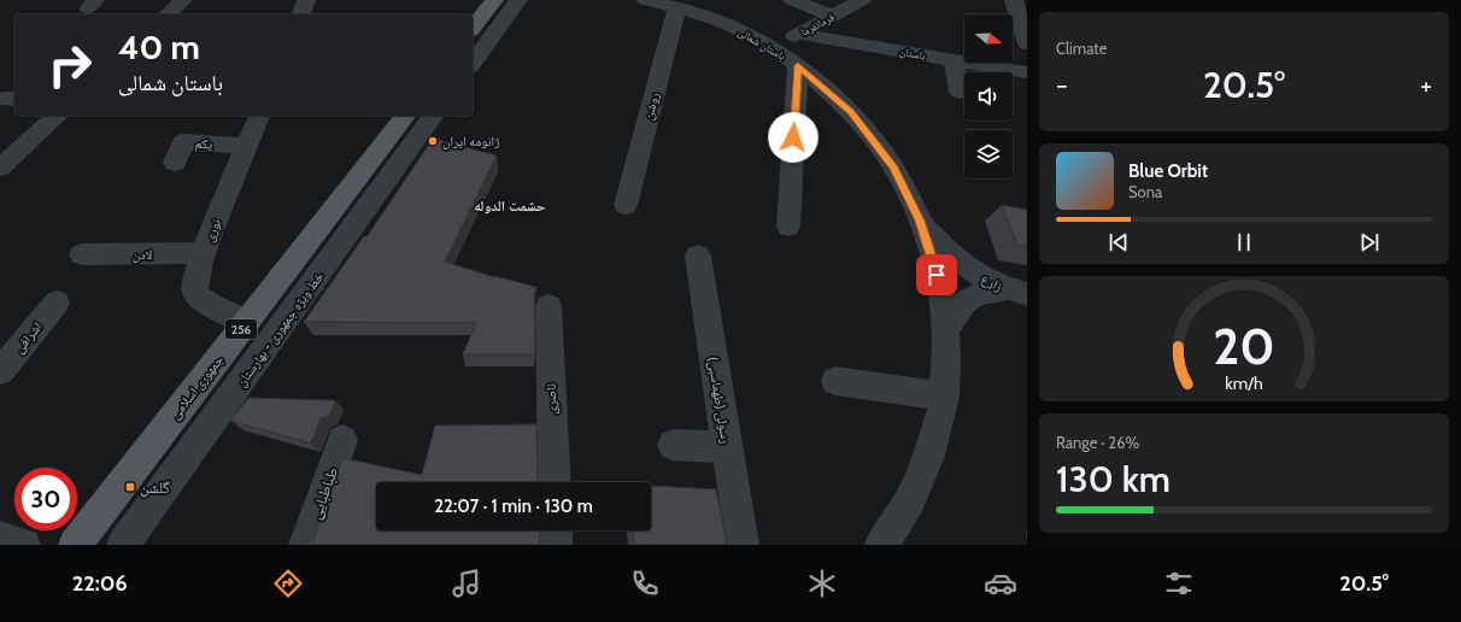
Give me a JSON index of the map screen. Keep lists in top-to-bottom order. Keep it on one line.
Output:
{"streets":{"main road":["256","جمهوری اسلامی"],"street":["فرمانفرما","باستان شمالی","باستان","روشن","یکم","نوری","لادن","زارع","خط ویژه جمهوری - بهارستان","اشرافی","ناصری","رسولی (طهماسبی)","طباطبایی"]},"crossings":[["فرمانفرما","باستان شمالی"],["فرمانفرما","باستان"],["باستان شمالی","روشن"],["باستان شمالی","زارع"],["یکم","نوری"],["نوری","لادن"],["نوری","جمهوری اسلامی"]],"districts":["حشمت الدوله"],"places":{"other":["ژانومه ایران"],"transit":["گلشن"]},"north":"right","page":{"tile":["Climate",["Range · 26%","130 km"]],"turn":["40 m","باستان شمالی"],"heat":["−","20.5°","+"],"song":["Blue Orbit","Sona"],"limit":"30","trip":"22:07 · 1 min · 130 m","tabs":["22:06","20.5°"],"gauge":["20","km/h"]}}
